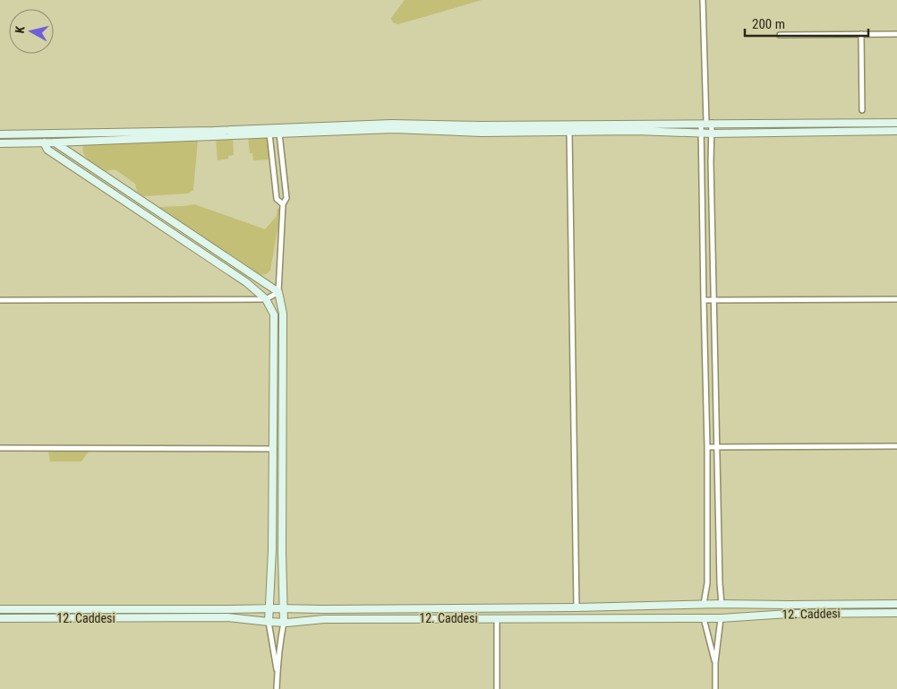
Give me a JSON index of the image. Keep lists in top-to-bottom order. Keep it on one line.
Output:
{"streets":{"street":["12. Caddesi"]},"scale_bar":"200 m","north":"left"}
